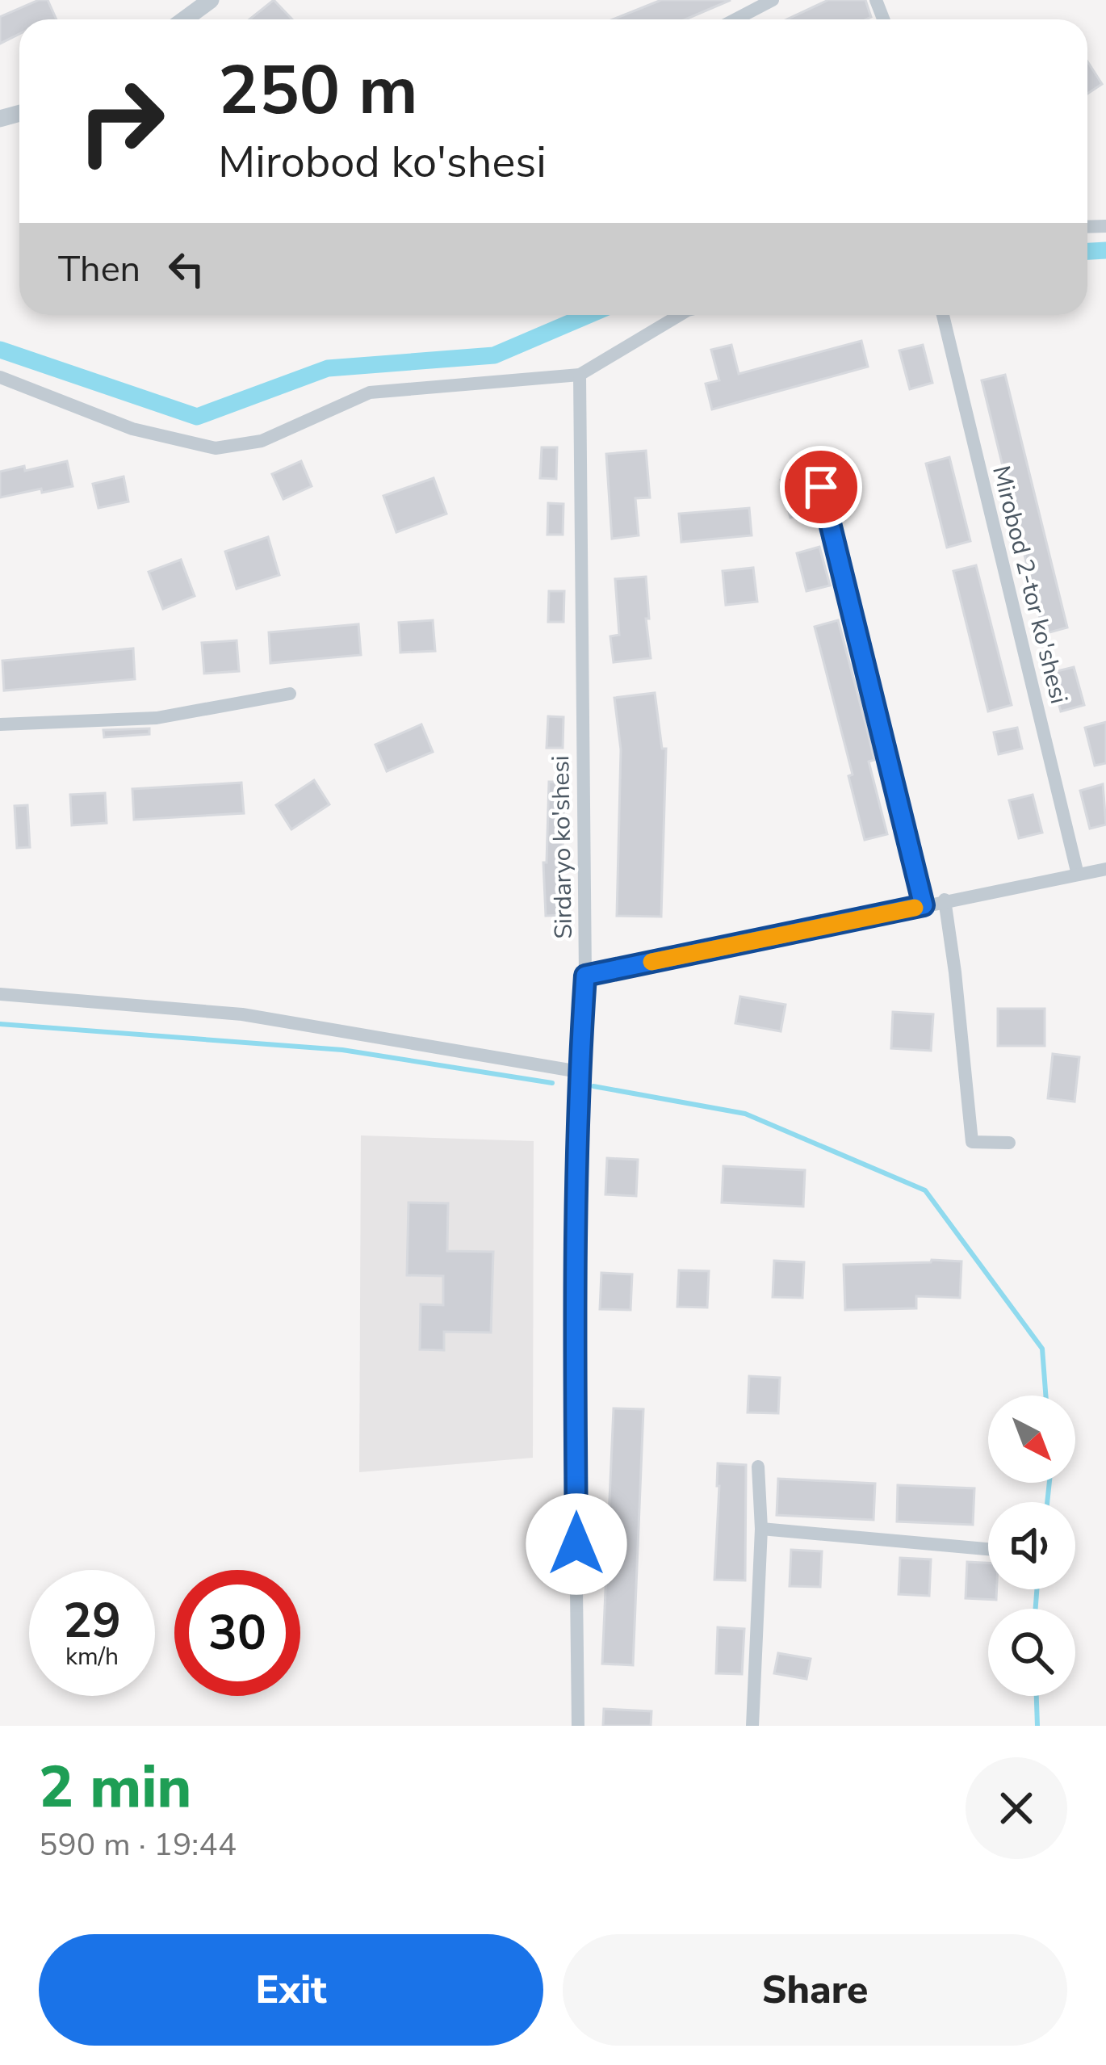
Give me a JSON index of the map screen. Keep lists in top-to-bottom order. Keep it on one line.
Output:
{"streets":{"street":["Mirobod 2-tor ko'shesi","Sirdaryo ko'shesi"]},"north":"bottom right","page":{"turn":["250 m","Mirobod ko'shesi"],"then":"Then","speed":"29 km/h","limit":"30","heading":["2 min","590 m · 19:44"],"buttons":["Exit","Share"]}}
